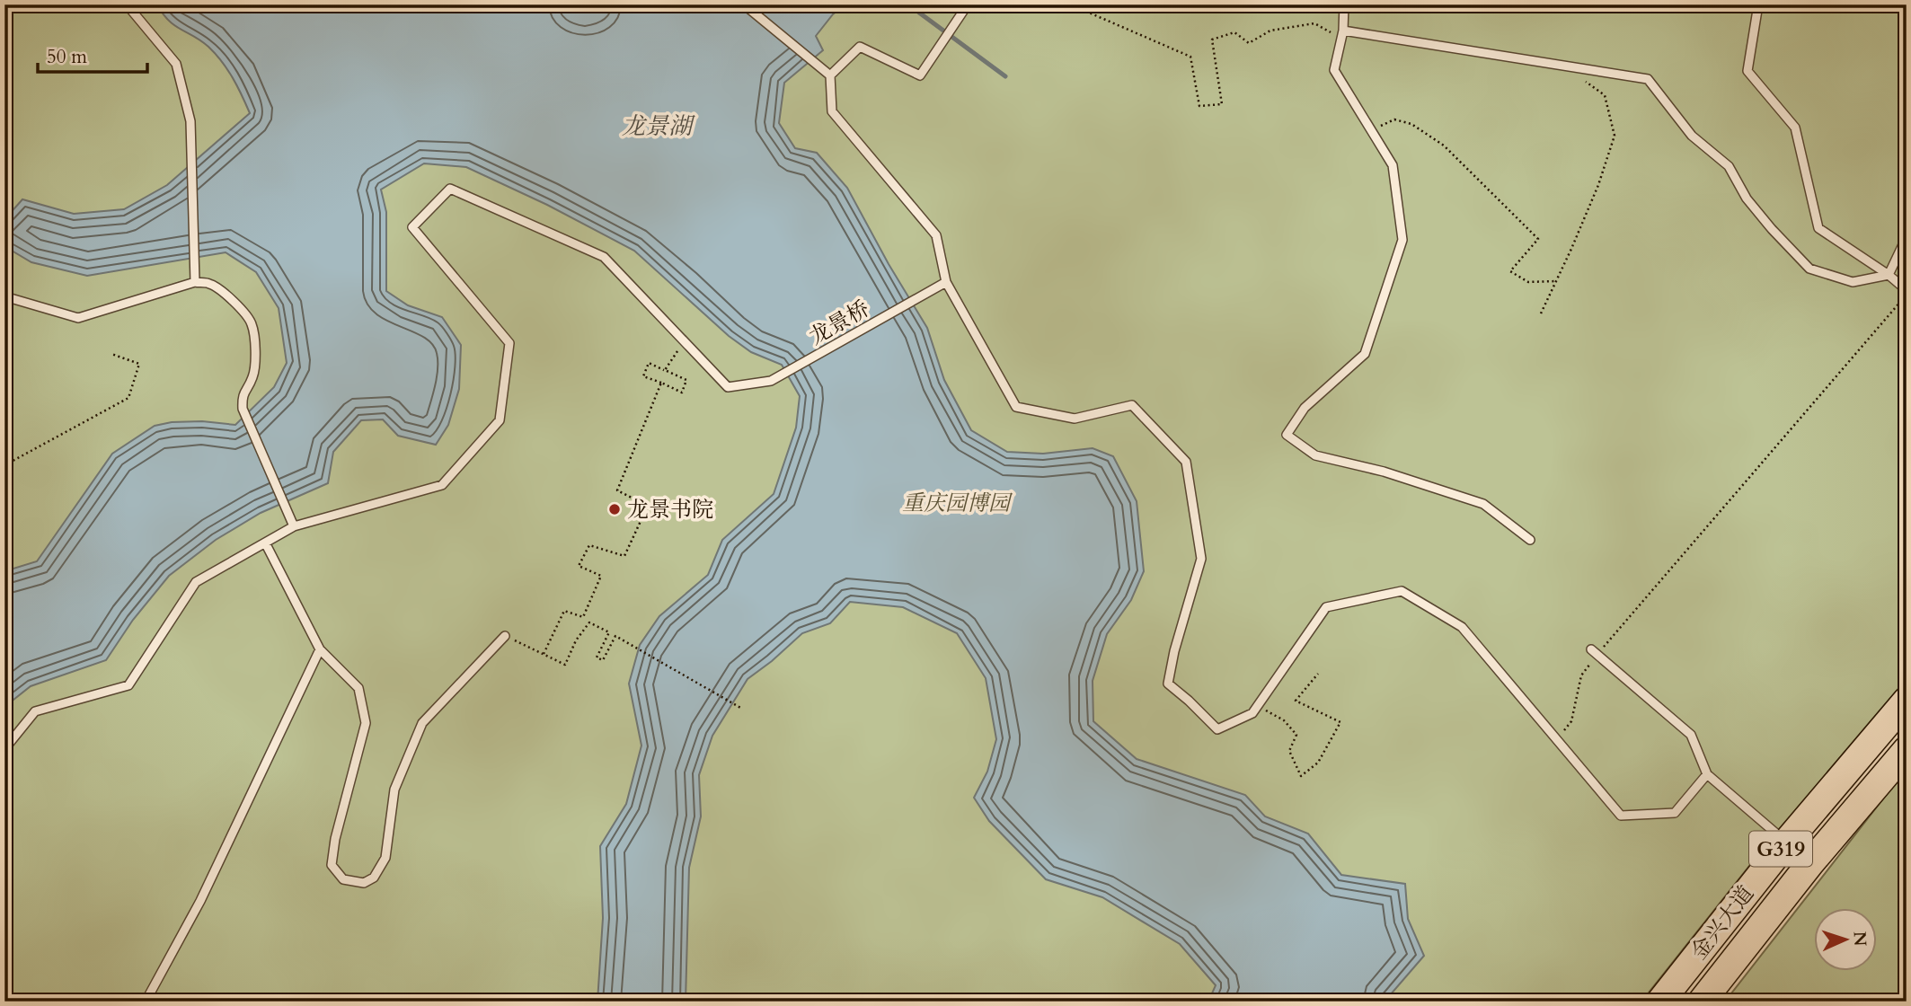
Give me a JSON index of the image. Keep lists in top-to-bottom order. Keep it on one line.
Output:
{"streets":{"highway":["G319","金兴大道"],"lane":["龙景桥"]},"water":["龙景湖"],"parks":["重庆园博园"],"places":["龙景书院"],"scale_bar":"50 m","north":"right"}
